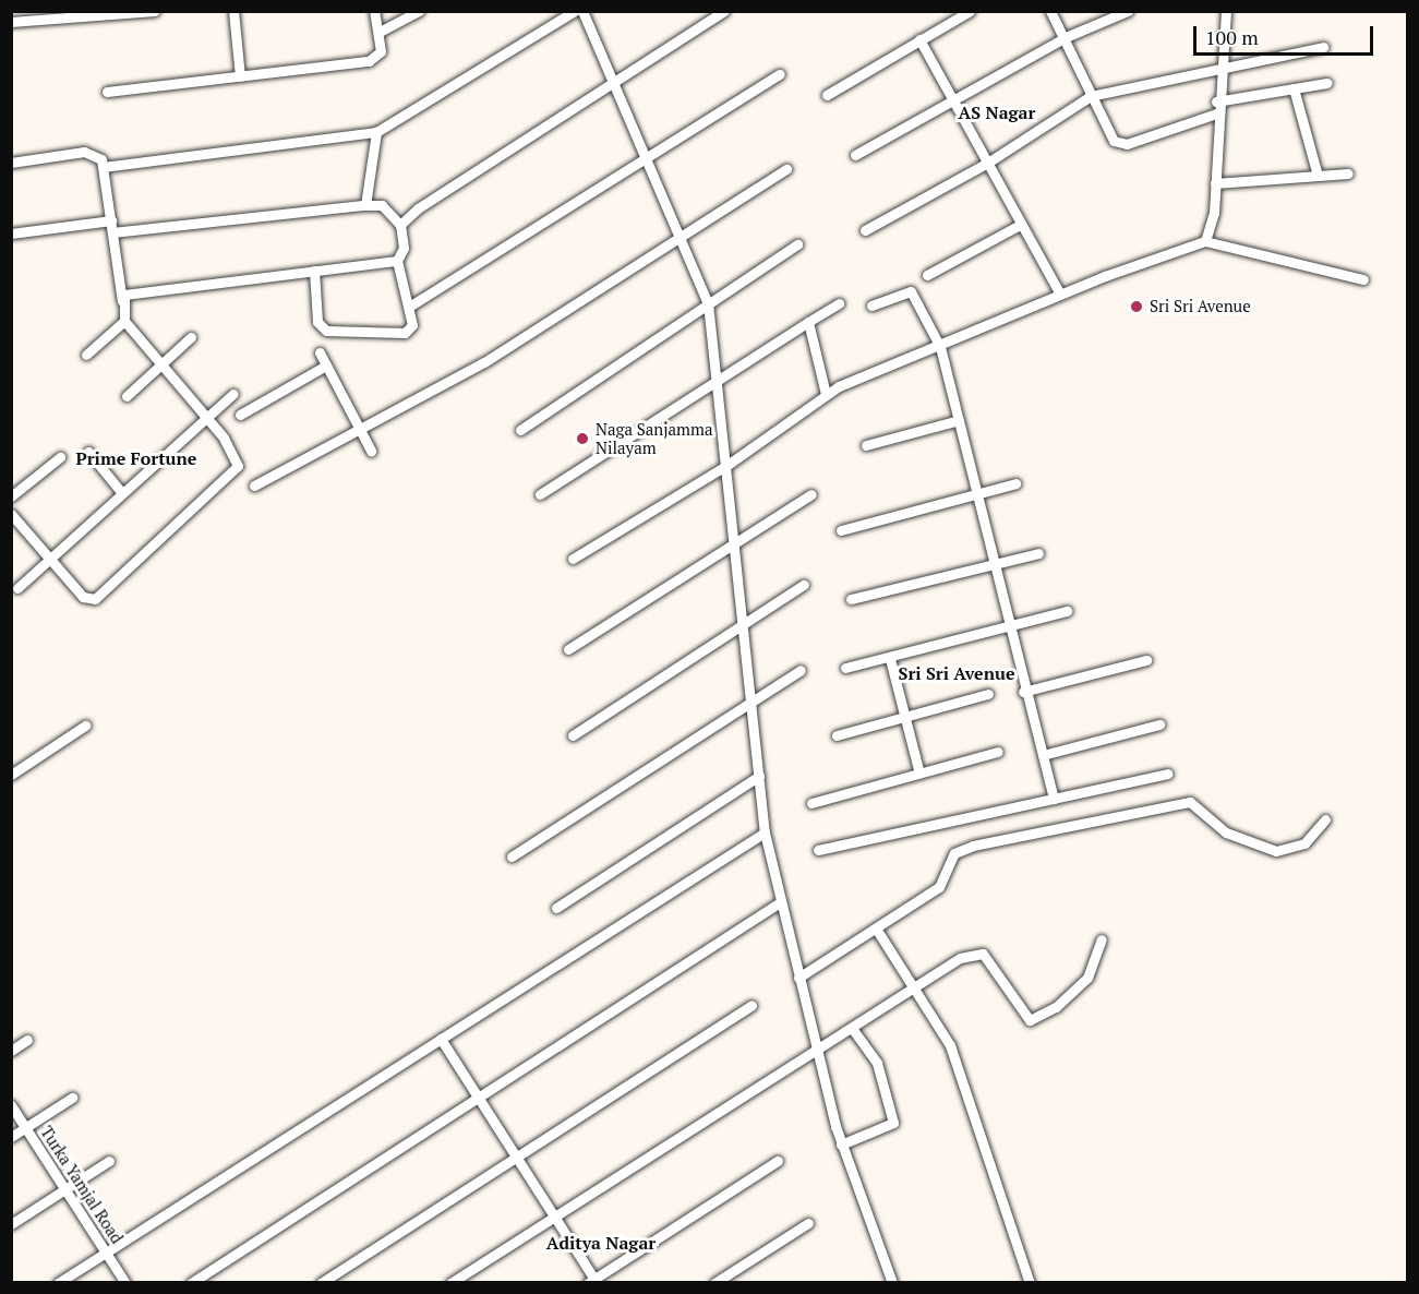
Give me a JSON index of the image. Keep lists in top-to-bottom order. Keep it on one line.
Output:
{"streets":{"street":["Turka Yamjal Road"]},"districts":["AS Nagar","Prime Fortune","Sri Sri Avenue","Aditya Nagar"],"places":["Sri Sri Avenue","Naga Sanjamma Nilayam"],"scale_bar":"100 m"}
